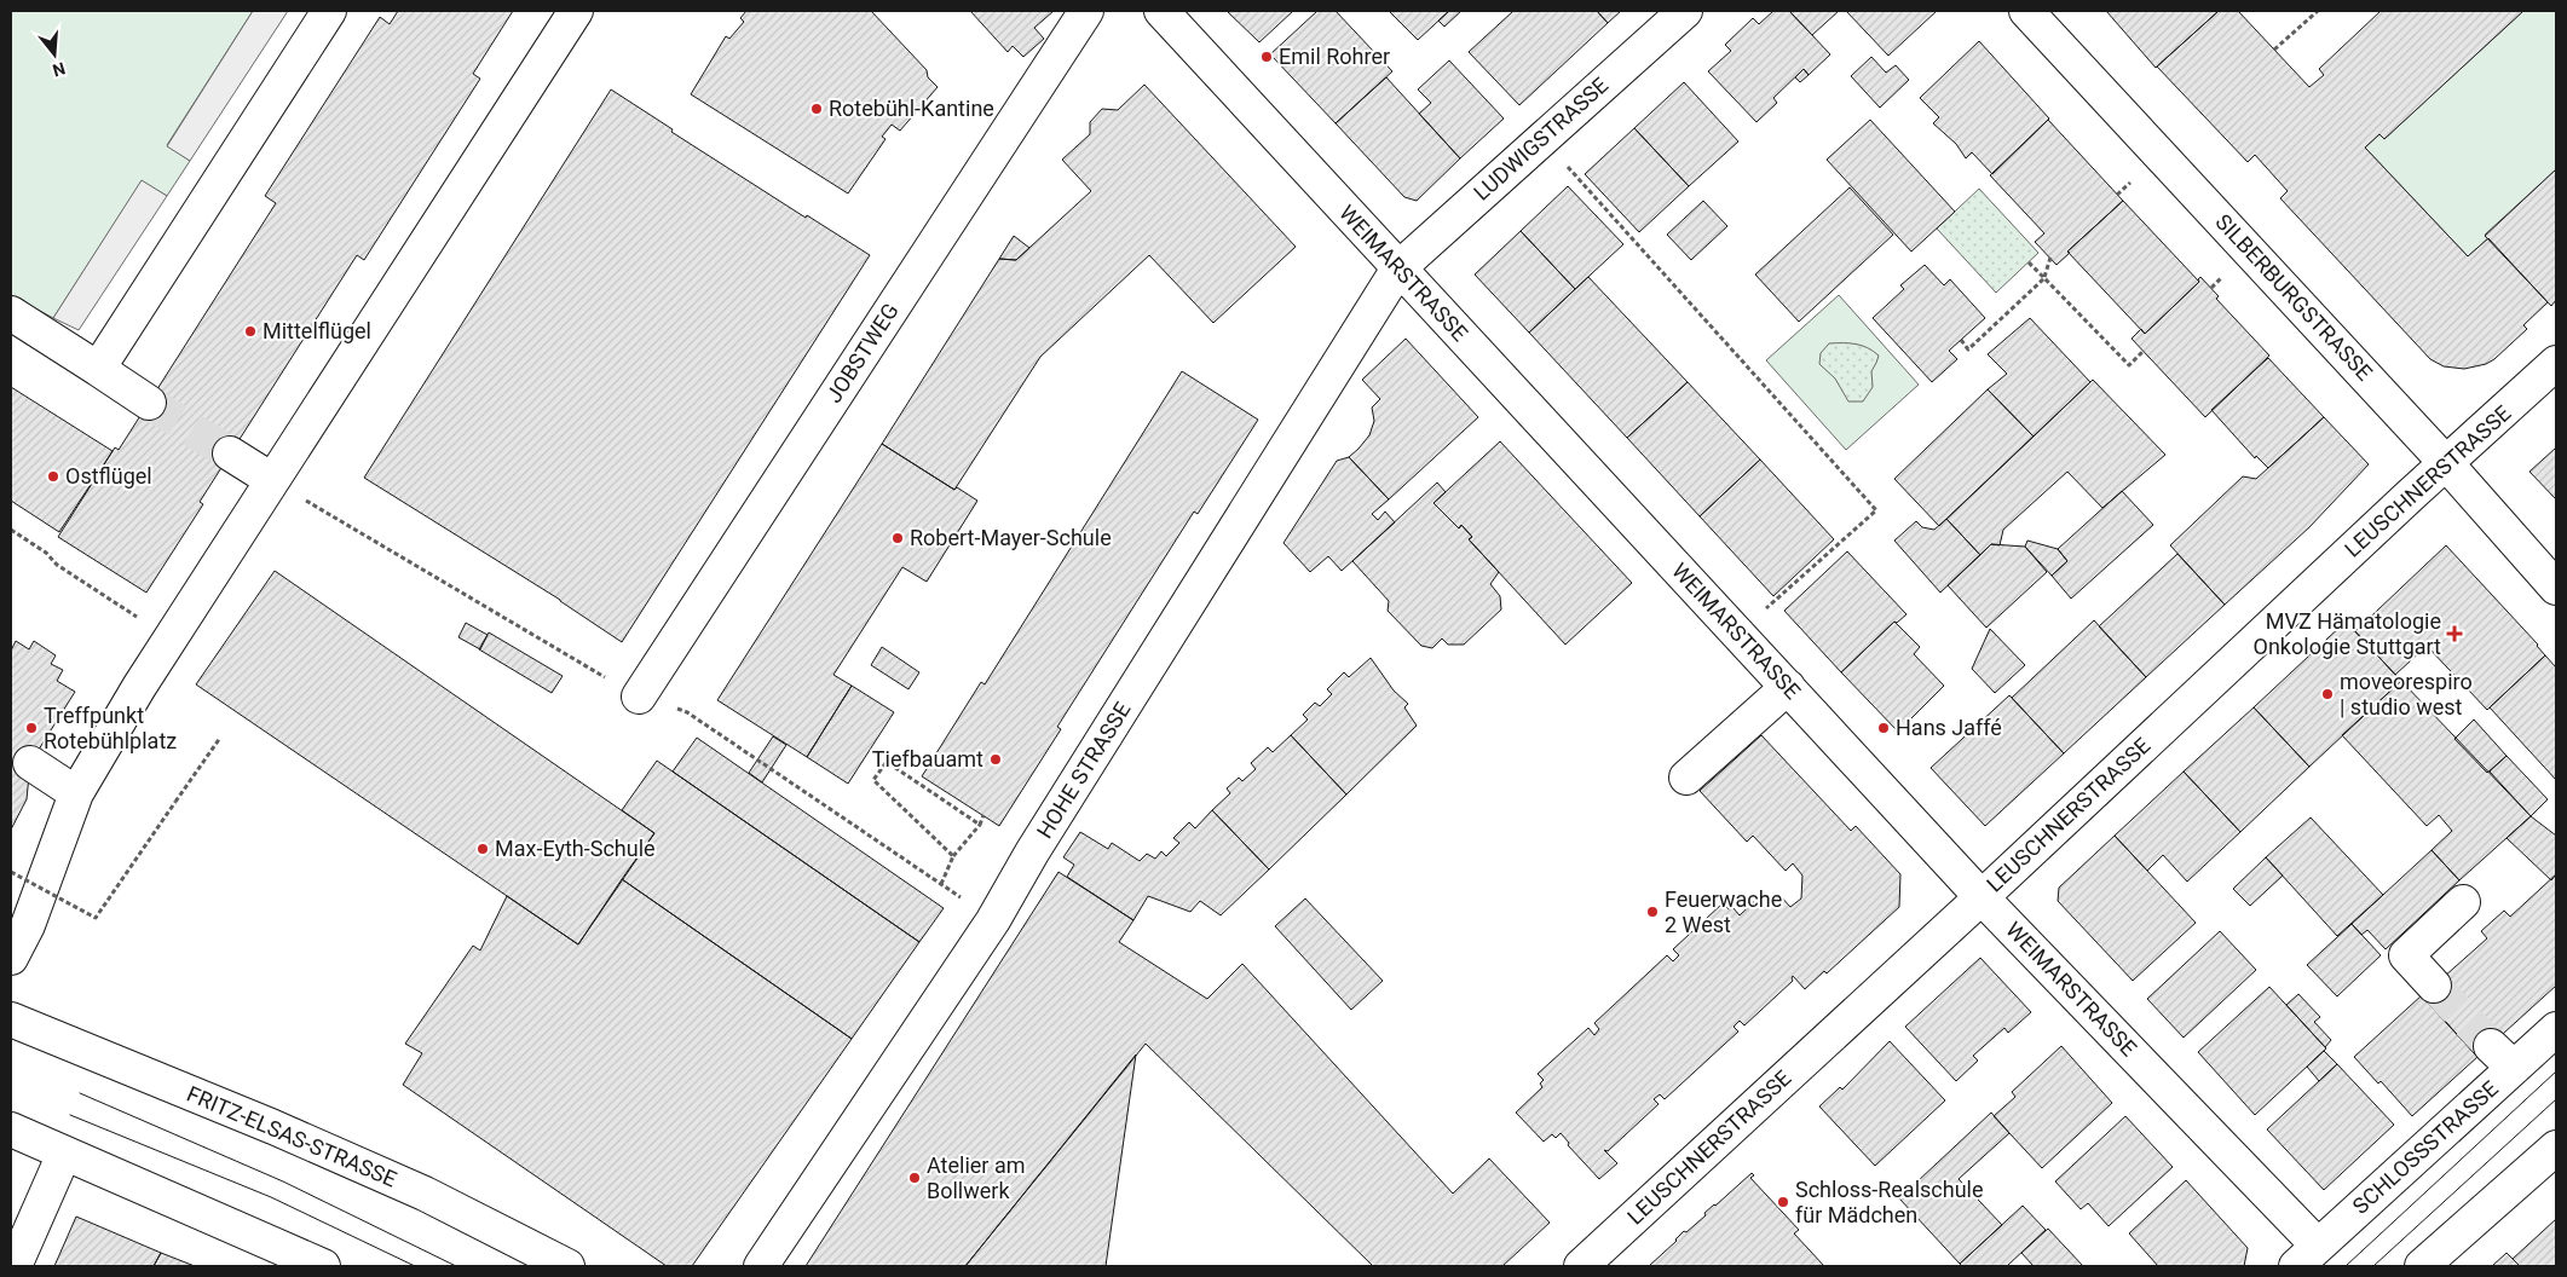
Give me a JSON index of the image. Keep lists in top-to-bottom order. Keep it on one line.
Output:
{"streets":{"street":["LUDWIGSTRASSE","WEIMARSTRASSE","SILBERBURGSTRASSE","JOBSTWEG","LEUSCHNERSTRASSE","HOHE STRASSE","FRITZ-ELSAS-STRASSE","SCHLOSSSTRASSE"]},"crossings":[["LUDWIGSTRASSE","WEIMARSTRASSE"],["LUDWIGSTRASSE","HOHE STRASSE"],["WEIMARSTRASSE","LEUSCHNERSTRASSE"],["WEIMARSTRASSE","HOHE STRASSE"],["WEIMARSTRASSE","SCHLOSSSTRASSE"],["SILBERBURGSTRASSE","LEUSCHNERSTRASSE"]],"places":{"other":["Emil Rohrer","Rotebühl-Kantine","Mittelflügel","Ostflügel","Robert-Mayer-Schule","moveorespiro | studio west","Treffpunkt Rotebühlplatz","Hans Jaffé","Tiefbauamt","Max-Eyth-Schule","Feuerwache 2 West","Atelier am Bollwerk","Schloss-Realschule für Mädchen"],"health":["MVZ Hämatologie Onkologie Stuttgart"]},"north":"bottom"}
